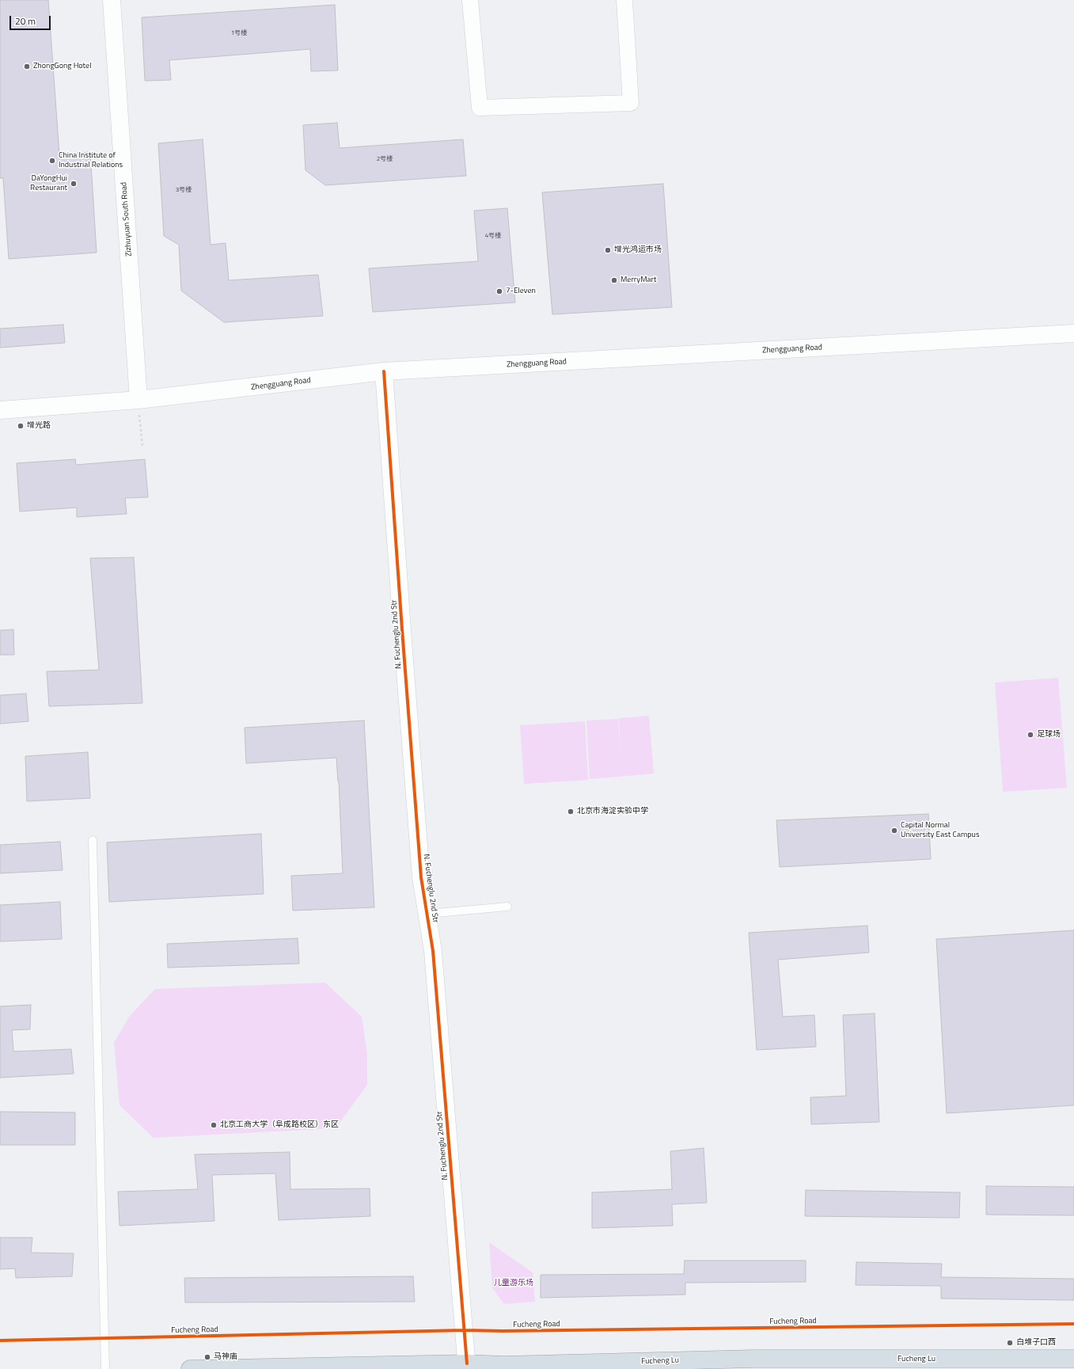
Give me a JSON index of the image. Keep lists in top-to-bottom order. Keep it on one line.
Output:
{"streets":{"highway":["Fucheng Lu"],"street":["Zizhuyuan South Road","Zhengguang Road","N. Fuchenglu 2nd Str"],"cycle path":["Fucheng Road"]},"crossings":[["Zizhuyuan South Road","Zhengguang Road"],["Zhengguang Road","N. Fuchenglu 2nd Str"],["N. Fuchenglu 2nd Str","Fucheng Lu"]],"parks":["儿童游乐场"],"places":["ZhongGong Hotel","China Institute of Industrial Relations","DaYongHui Restaurant","增光鸿运市场","MerryMart","7-Eleven","增光路","足球场","北京市海淀实验中学","Capital Normal University East Campus","北京工商大学（阜成路校区）东区","白堆子口西","马神庙"],"house_numbers":["1号楼","2号楼","3号楼","4号楼"],"scale_bar":"20 m"}
